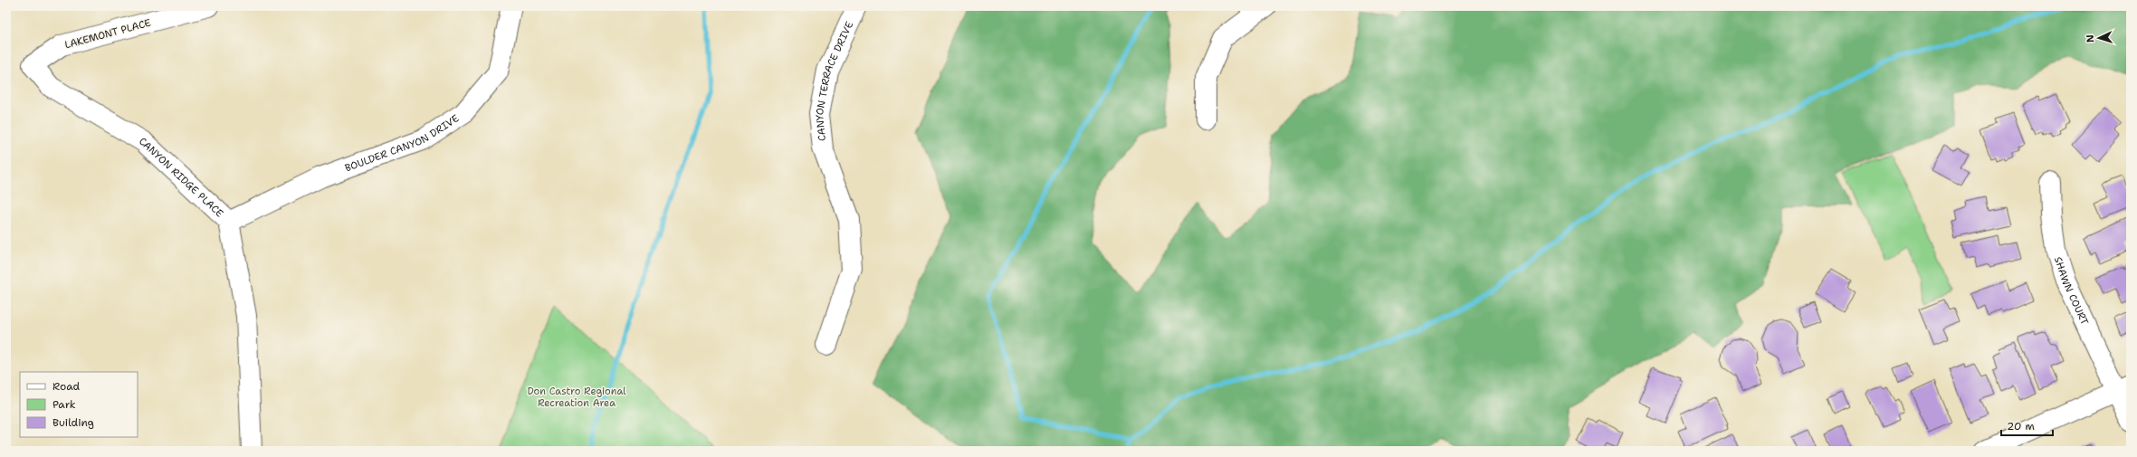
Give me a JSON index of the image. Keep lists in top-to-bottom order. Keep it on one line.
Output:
{"streets":{"street":["LAKEMONT PLACE","CANYON TERRACE DRIVE","BOULDER CANYON DRIVE","CANYON RIDGE PLACE","SHAWN COURT"]},"crossings":[["LAKEMONT PLACE","CANYON RIDGE PLACE"],["BOULDER CANYON DRIVE","CANYON RIDGE PLACE"]],"parks":["Don Castro Regional Recreation Area"],"legend":["Road","Park","Building"],"scale_bar":"20 m","north":"left"}
